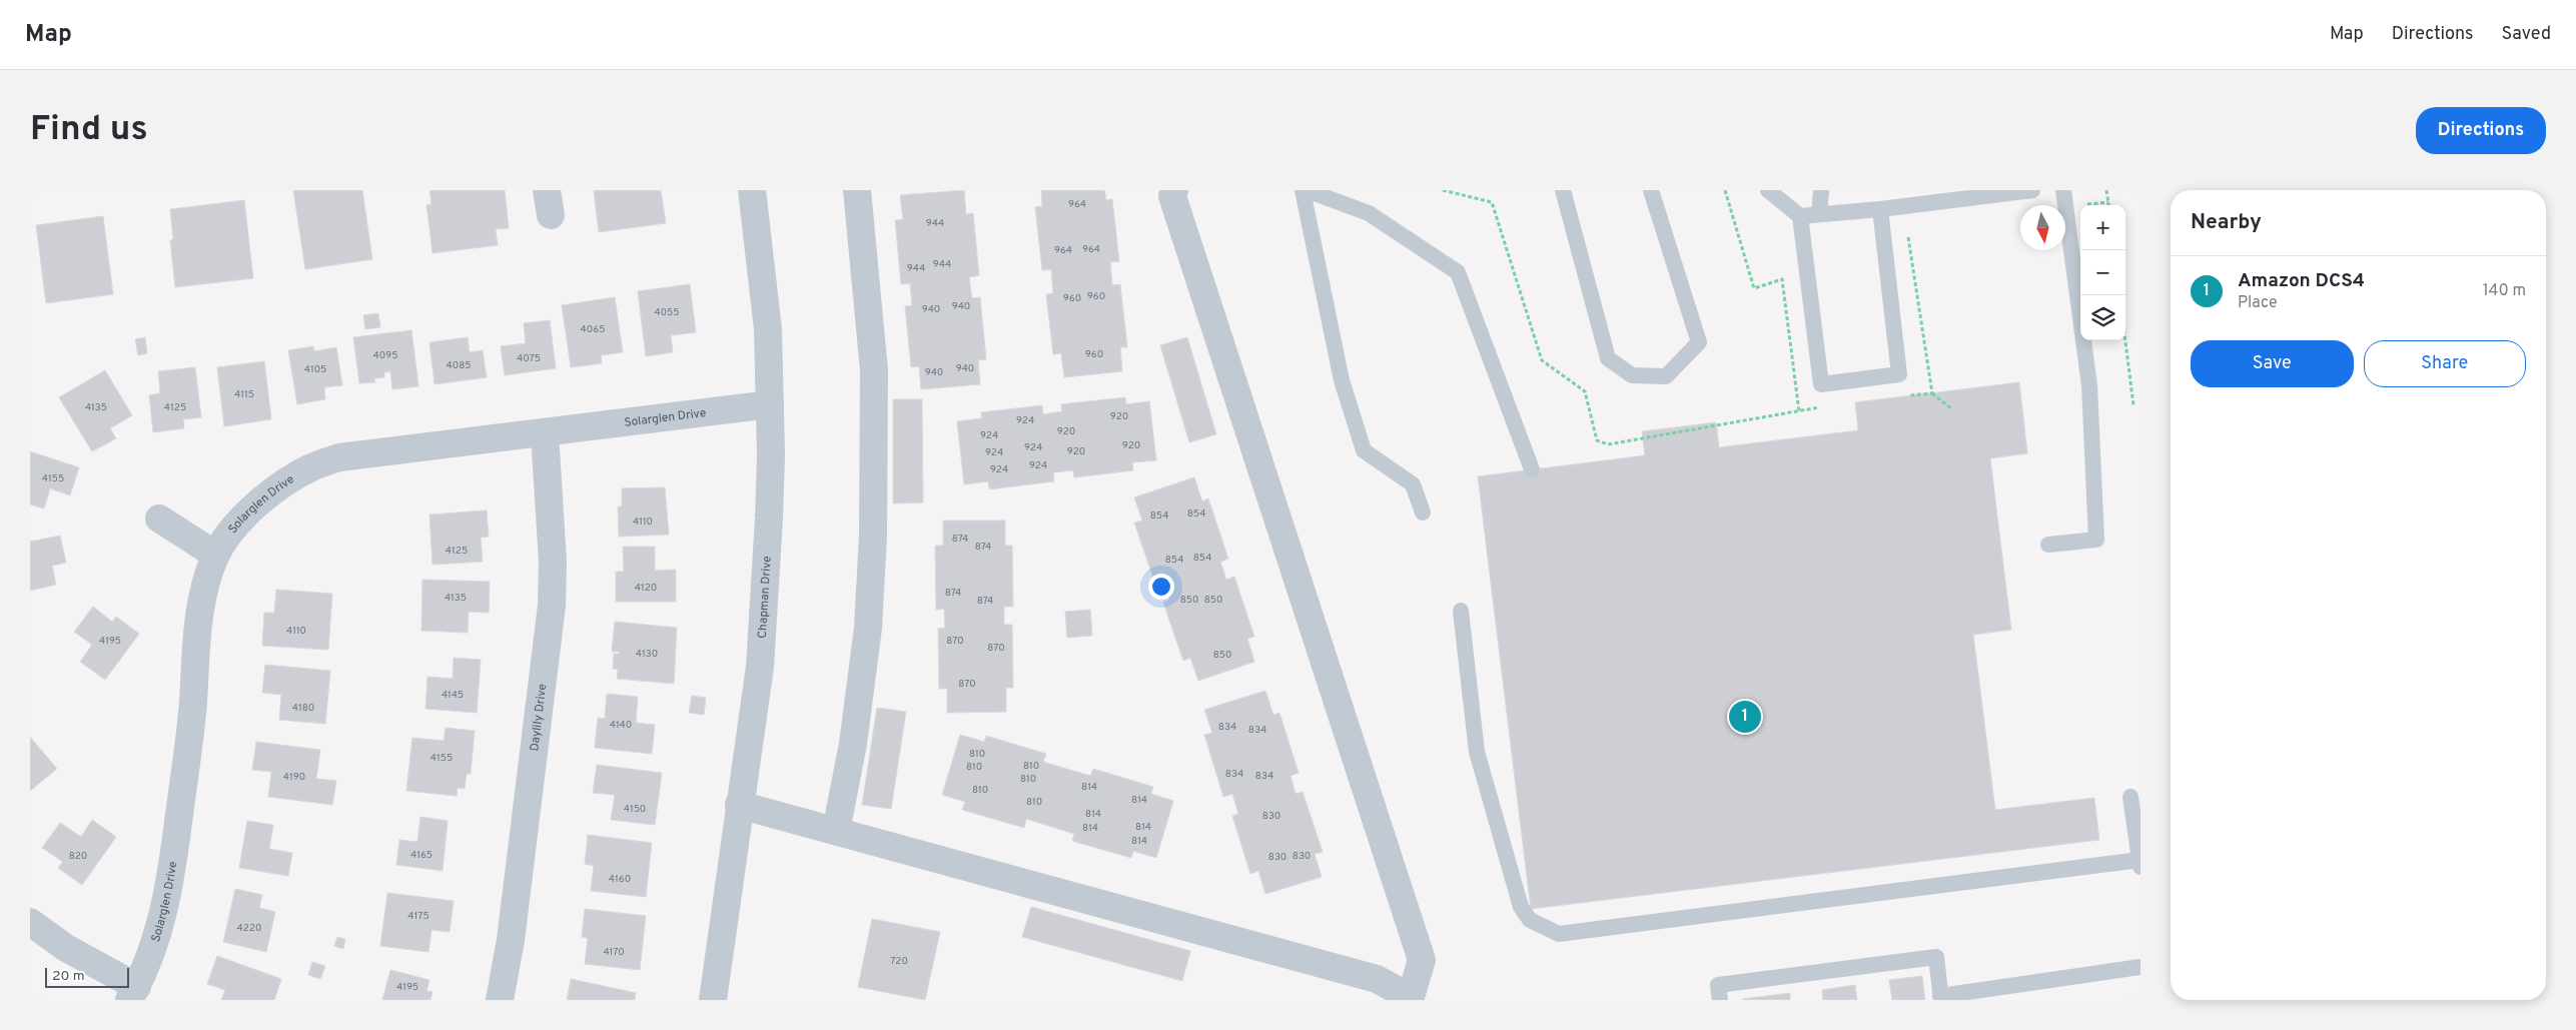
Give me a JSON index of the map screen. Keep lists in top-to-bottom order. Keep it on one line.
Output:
{"streets":{"street":["Solarglen Drive","Chapman Drive","Daylily Drive"]},"crossings":[["Solarglen Drive","Chapman Drive"],["Solarglen Drive","Daylily Drive"]],"house_numbers":["964","944","964","964","944","944","960","960","940","940","4055","4065","960","4095","4075","4085","940","4105","940","4115","4135","4125","920","924","920","924","920","924","920","924","924","924","4155","854","854","4110","874","874","4125","854","854","4120","874","4135","850","850","874","4110","4195","870","870","4130","850","870","4145","4180","4140","834","834","810","4155","810","810","834","834","4190","810","814","810","814","810","4150","814","830","814","814","814","4165","820","830","830","4160","4175","4220","4170","720","4195"],"scale_bar":"20 m","north":"bottom","page":{"header":"Map","nav":["Map","Directions","Saved"],"buttons":["Directions",["Save","Share"]],"title":"Find us","heading":"Nearby","map_buttons":["+","−"],"list":[{"mark":"1","name":"Amazon DCS4","note":"Place","value":"140 m"}],"pins":"1","scale":"20 m"}}
